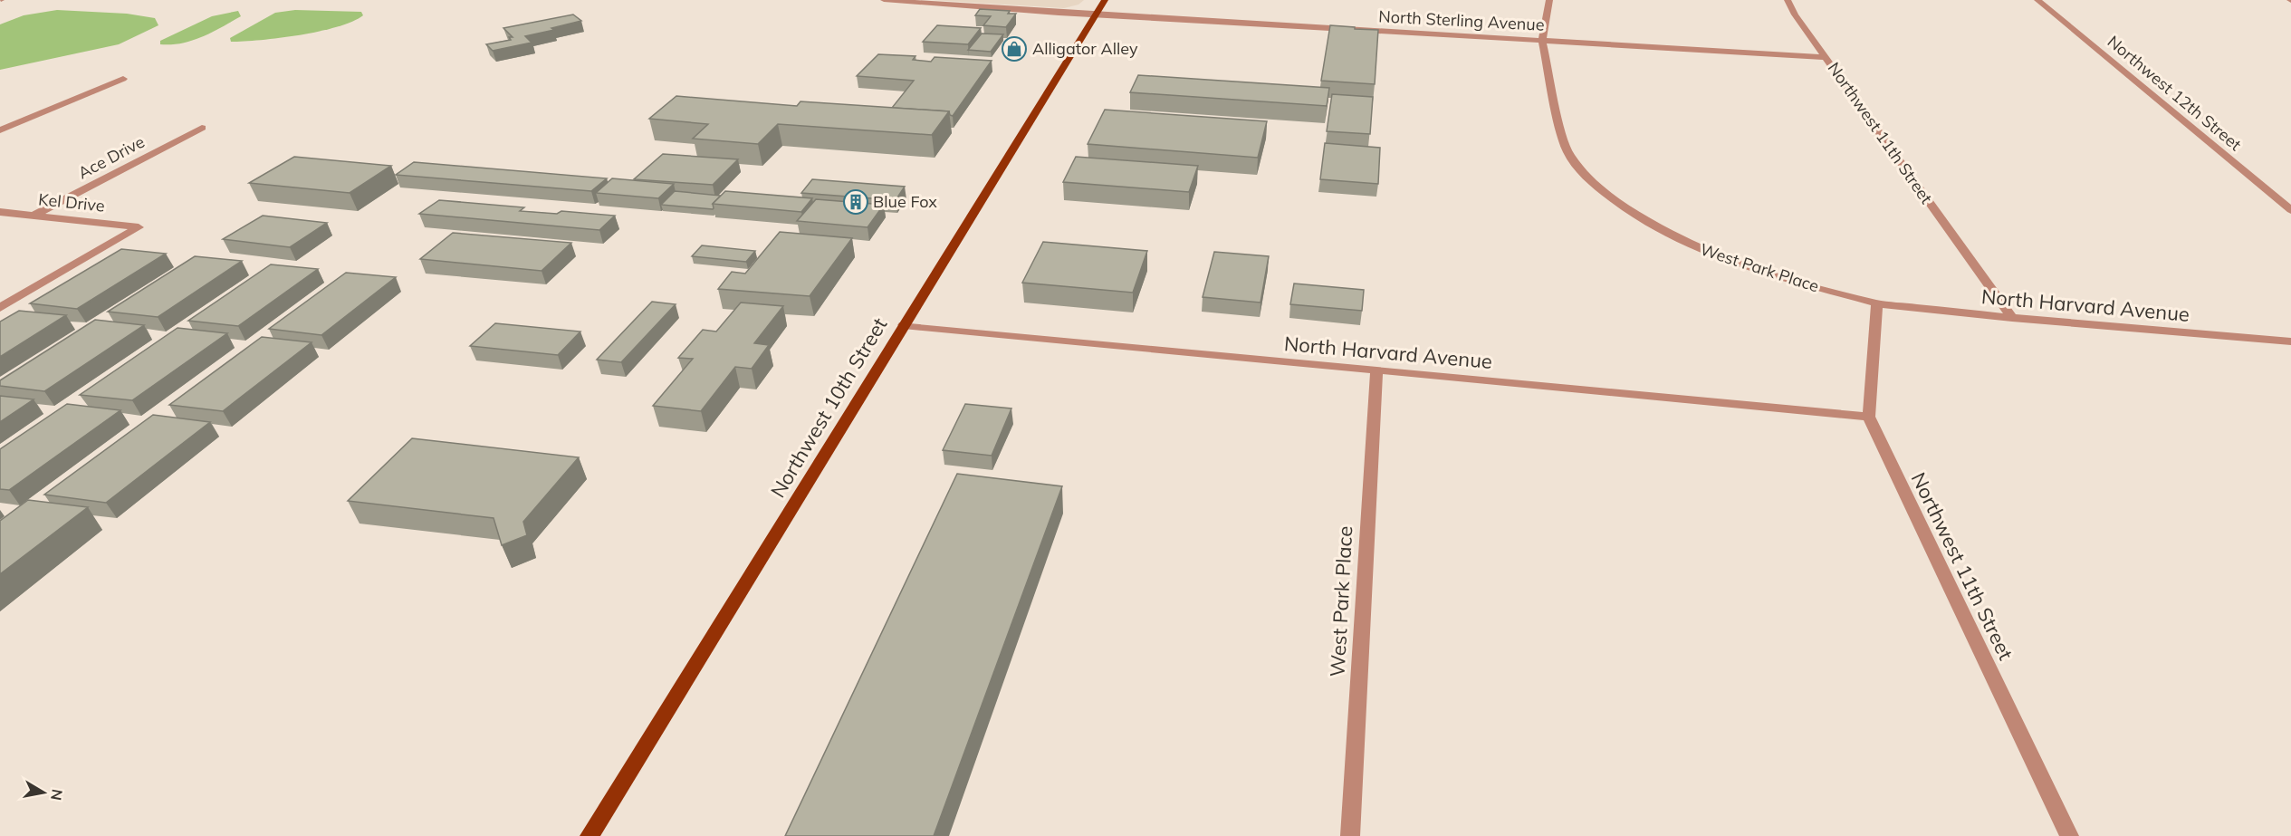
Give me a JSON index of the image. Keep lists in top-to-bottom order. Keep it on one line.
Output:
{"streets":{"main road":["Northwest 10th Street"],"street":["North Sterling Avenue","Northwest 12th Street","Northwest 11th Street","Ace Drive","Kel Drive","West Park Place","North Harvard Avenue"]},"crossings":[["North Sterling Avenue","Northwest 11th Street"],["North Sterling Avenue","West Park Place"],["North Sterling Avenue","Northwest 10th Street"],["Northwest 11th Street","West Park Place"],["Northwest 11th Street","North Harvard Avenue"],["Ace Drive","Kel Drive"],["West Park Place","North Harvard Avenue"],["North Harvard Avenue","Northwest 10th Street"]],"places":{"shop":["Alligator Alley"],"building":["Blue Fox"]},"north":"right"}
